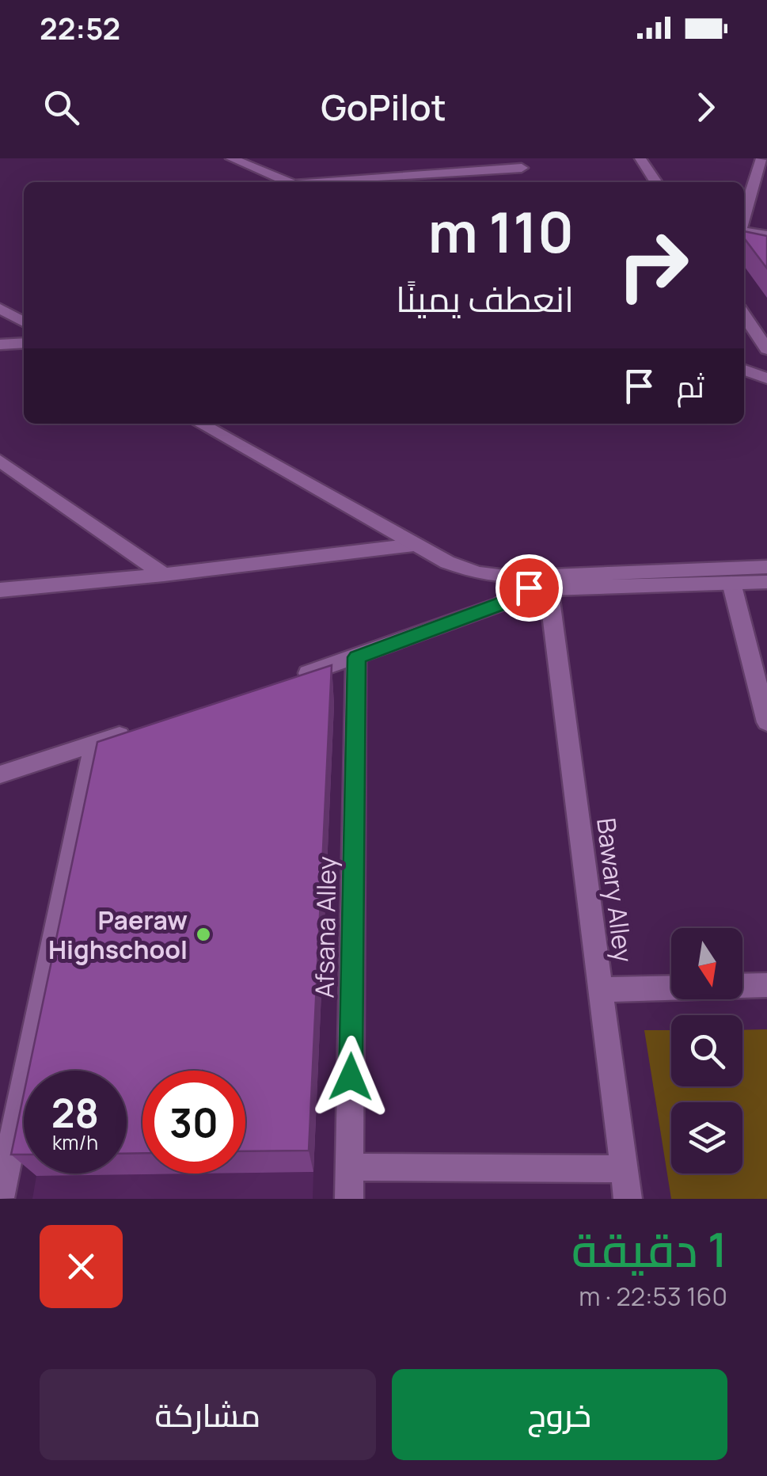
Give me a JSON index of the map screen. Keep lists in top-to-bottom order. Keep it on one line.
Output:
{"streets":{"street":["Bawary Alley","Afsana Alley"]},"places":["Paeraw Highschool"],"north":"bottom","page":{"status":"22:52","header":"GoPilot","turn":["110 m","انعطف يمينًا"],"then":"ثم","speed":"28 km/h","limit":"30","heading":["1 دقيقة","160 m · 22:53"],"buttons":["خروج","مشاركة"]}}
